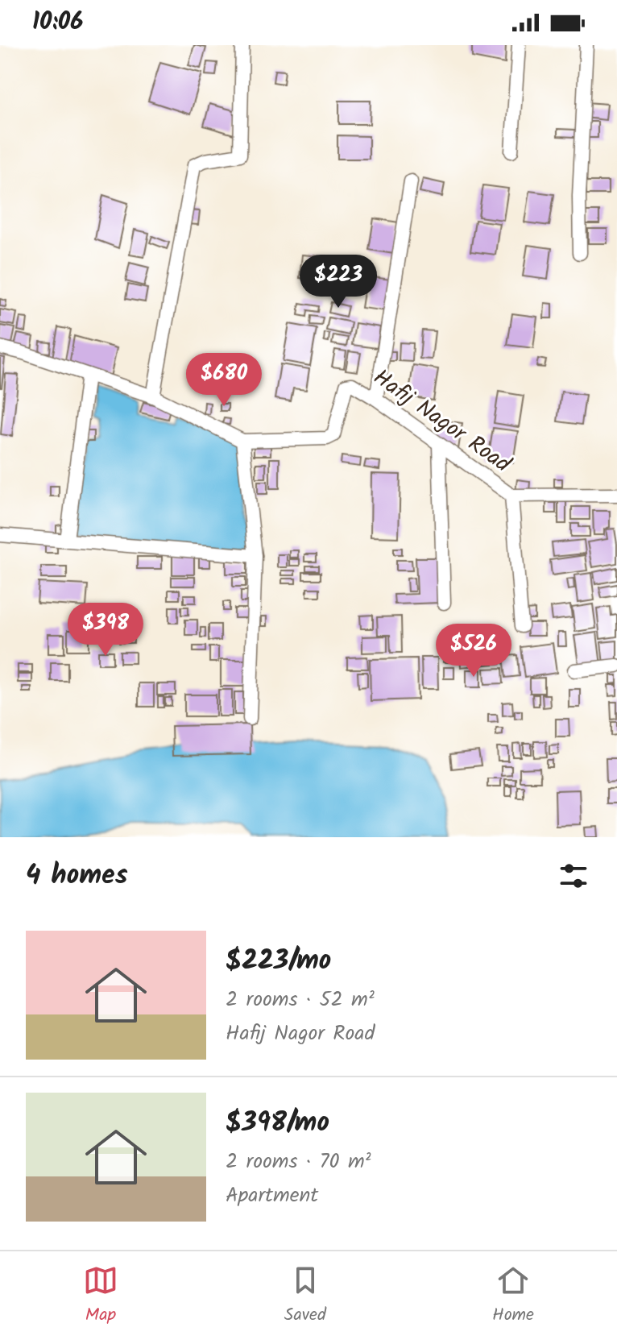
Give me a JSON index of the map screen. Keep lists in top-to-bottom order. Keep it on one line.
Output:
{"streets":{"street":["Hafij Nagor Road"]},"page":{"status":"10:06","price":["$223","$680","$398","$526"],"heading":"4 homes","list":[{"name":"$223/mo","note":"2 rooms · 52 m² · Hafij Nagor Road"},{"name":"$398/mo","note":"2 rooms · 70 m² · Apartment"}],"tabs":["Map","Saved","Home"]}}
